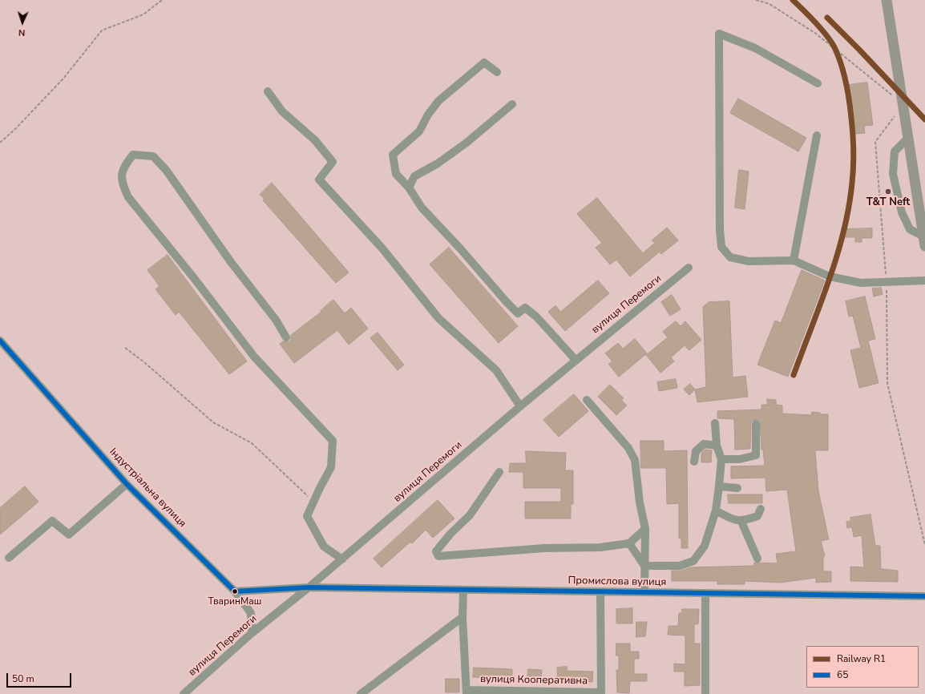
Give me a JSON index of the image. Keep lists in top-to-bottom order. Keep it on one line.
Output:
{"streets":{"street":["вулиця Перемоги","Індустріальна вулиця","Промислова вулиця","вулиця Кооперативна"]},"crossings":[["вулиця Перемоги","Індустріальна вулиця"],["вулиця Перемоги","Промислова вулиця"],["Промислова вулиця","вулиця Кооперативна"]],"places":["T&T Neft","ТваринМаш"],"lines":["rail line R1","transit line 65"],"legend":["Railway R1","65"],"scale_bar":"50 m","north":"bottom"}
